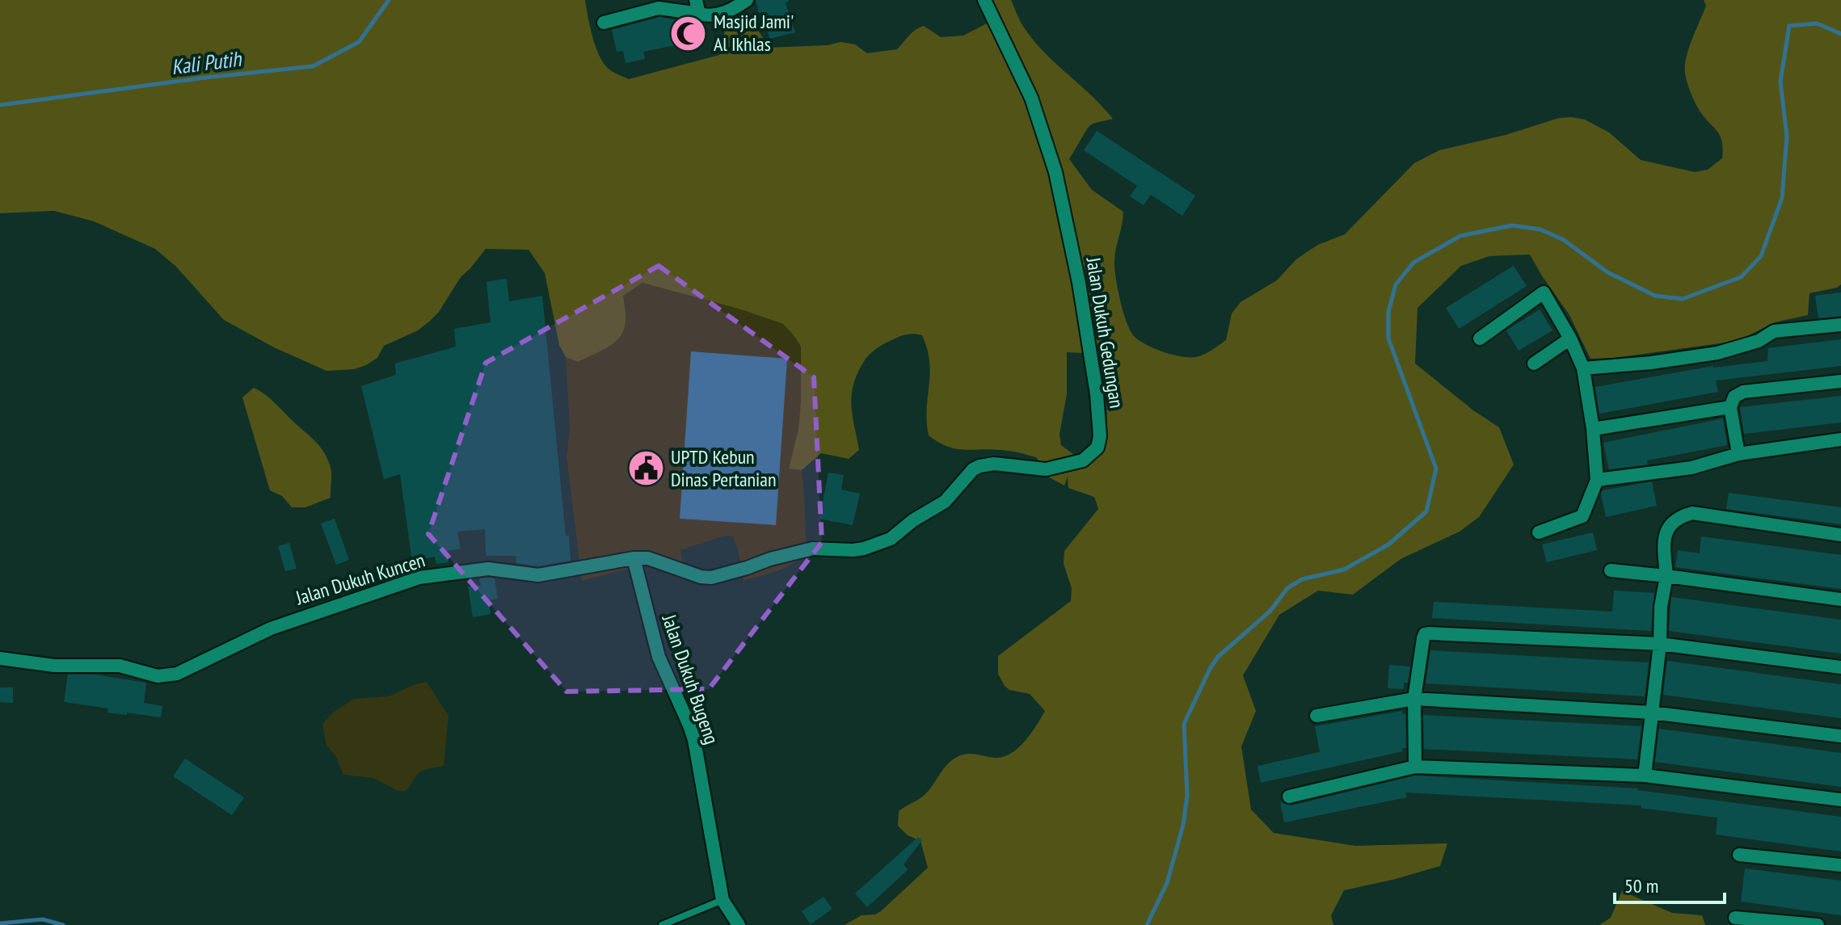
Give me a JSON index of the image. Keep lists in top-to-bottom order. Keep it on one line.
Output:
{"streets":{"street":["Jalan Dukuh Gedungan","Jalan Dukuh Kuncen","Jalan Dukuh Bugeng"]},"crossings":[["Jalan Dukuh Gedungan","Jalan Dukuh Kuncen"],["Jalan Dukuh Kuncen","Jalan Dukuh Bugeng"]],"water":["Kali Putih"],"places":{"mosque":["Masjid Jami' Al Ikhlas"],"public building":["UPTD Kebun Dinas Pertanian"]},"scale_bar":"50 m"}
